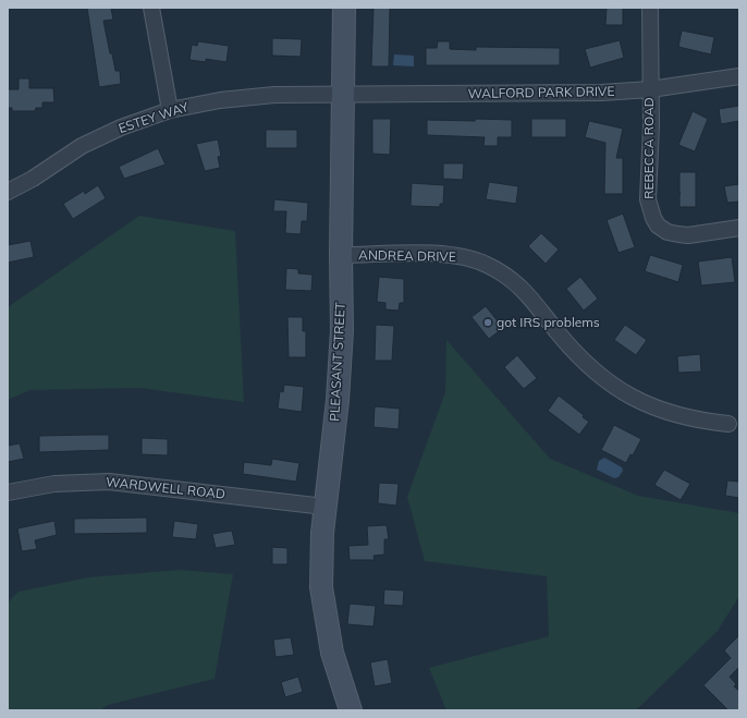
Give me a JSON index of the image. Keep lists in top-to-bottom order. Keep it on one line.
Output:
{"streets":{"main road":["PLEASANT STREET"],"street":["WALFORD PARK DRIVE","ESTEY WAY","REBECCA ROAD","ANDREA DRIVE","WARDWELL ROAD"]},"crossings":[["WALFORD PARK DRIVE","ESTEY WAY"],["WALFORD PARK DRIVE","REBECCA ROAD"],["WALFORD PARK DRIVE","PLEASANT STREET"],["ESTEY WAY","PLEASANT STREET"],["ANDREA DRIVE","PLEASANT STREET"],["PLEASANT STREET","WARDWELL ROAD"]],"places":["got IRS problems"]}
